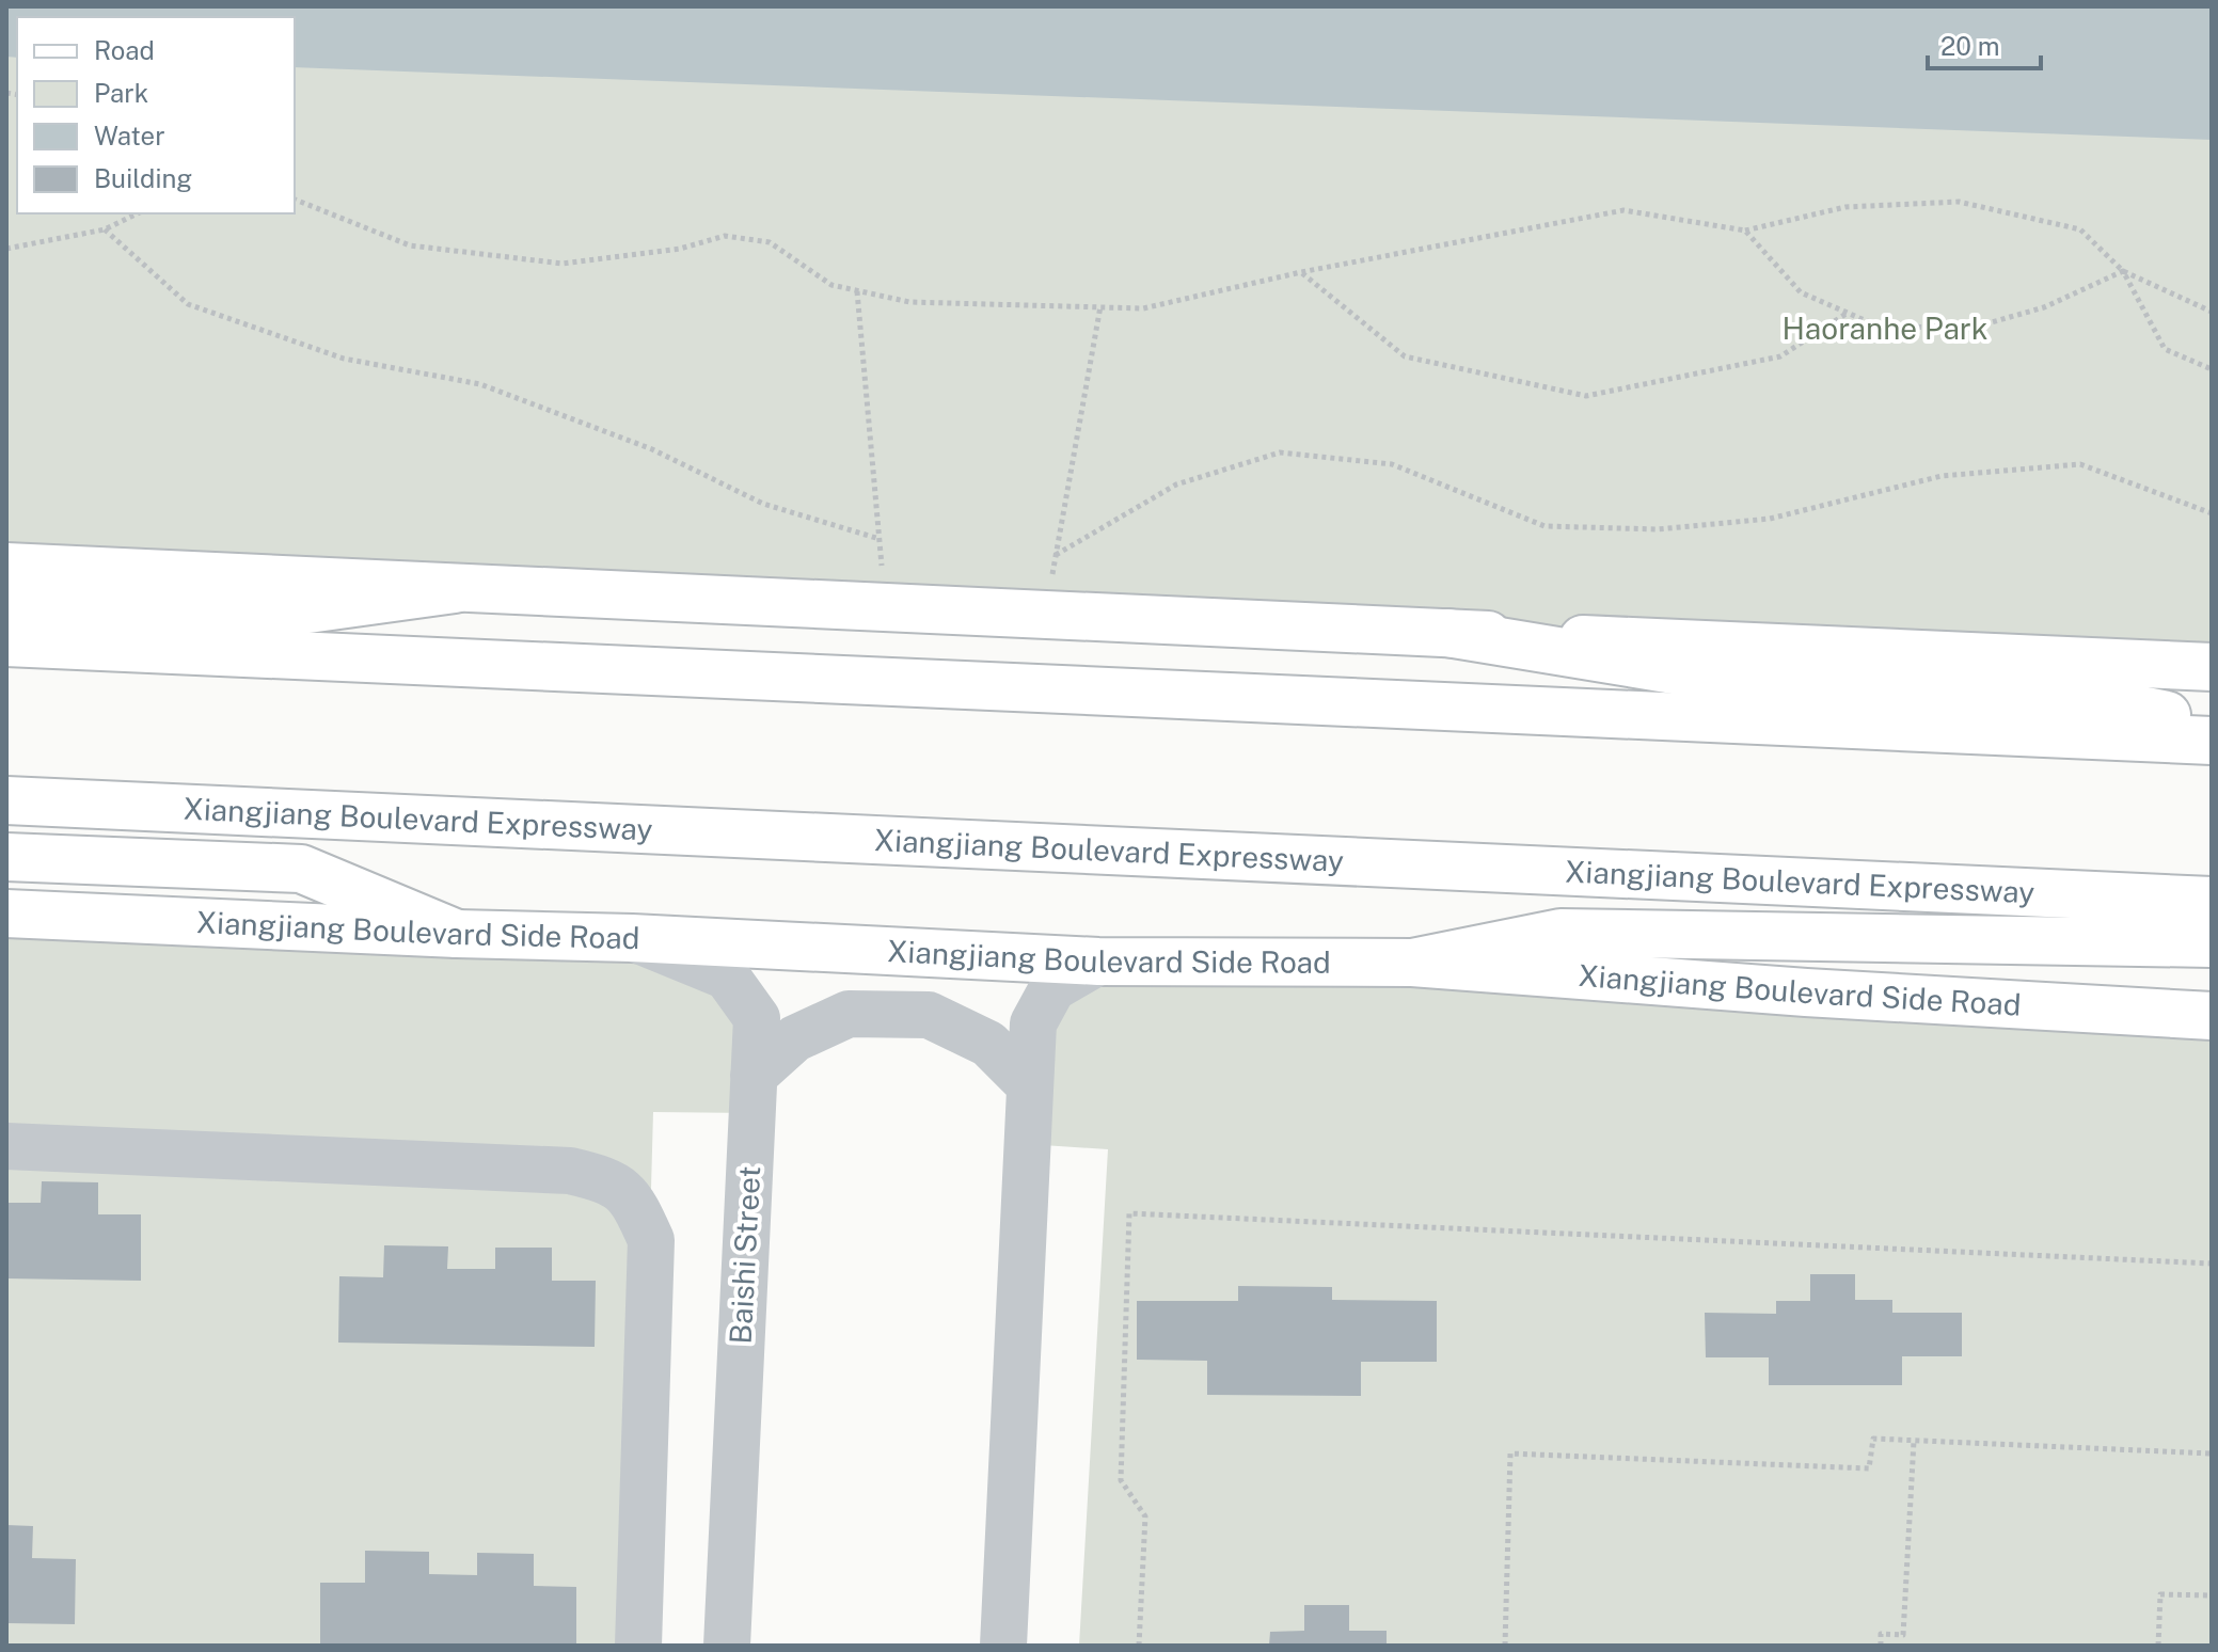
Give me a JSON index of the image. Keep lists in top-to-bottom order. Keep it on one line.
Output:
{"streets":{"main road":["Xiangjiang Boulevard Expressway","Xiangjiang Boulevard Side Road"],"street":["Baishi Street"]},"crossings":[["Xiangjiang Boulevard Side Road","Baishi Street"]],"parks":["Haoranhe Park"],"legend":["Road","Park","Water","Building"],"scale_bar":"20 m"}
